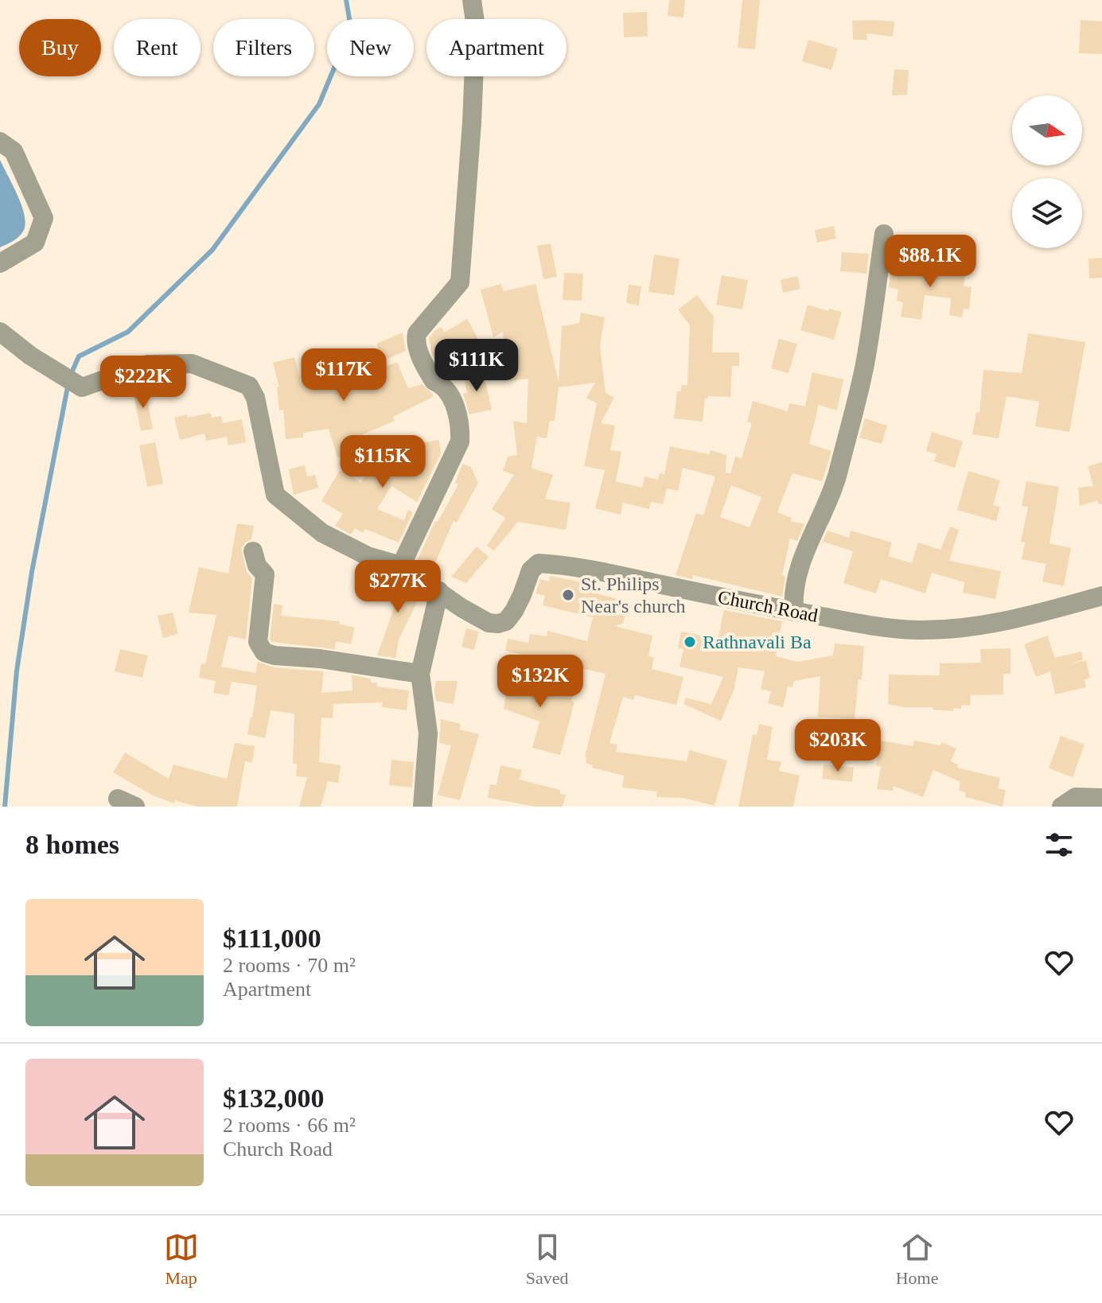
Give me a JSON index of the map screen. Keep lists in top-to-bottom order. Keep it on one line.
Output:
{"streets":{"street":["Church Road"]},"places":["St. Philips Near's church","Rathnavali Ba"],"north":"right","page":{"chip":["Buy","Rent","Filters","New","Apartment"],"price":["$88.1K","$111K","$117K","$222K","$115K","$277K","$132K","$203K"],"heading":"8 homes","list":[{"name":"$111,000","note":"2 rooms · 70 m² · Apartment"},{"name":"$132,000","note":"2 rooms · 66 m² · Church Road"}],"tabs":["Map","Saved","Home"]}}
